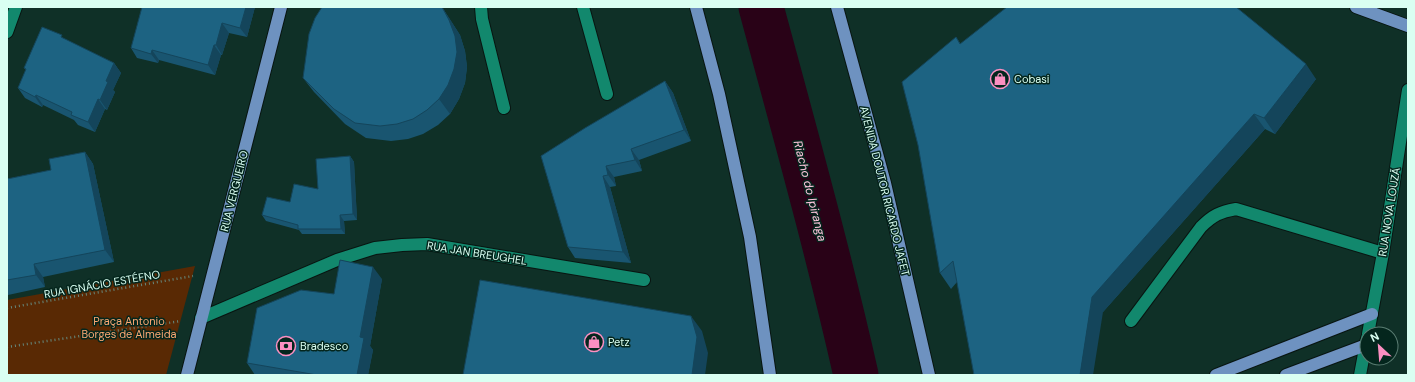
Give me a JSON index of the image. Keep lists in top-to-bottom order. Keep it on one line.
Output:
{"streets":{"main road":["RUA VERGUEIRO","AVENIDA DOUTOR RICARDO JAFET"],"street":["RUA NOVA LOUZÃ","RUA JAN BREUGHEL"],"path":["RUA IGNÁCIO ESTÉFNO"]},"crossings":[["RUA VERGUEIRO","RUA JAN BREUGHEL"]],"water":["Riacho do Ipiranga"],"parks":["Praça Antonio Borges de Almeida"],"places":{"shop":["Cobasi","Petz"],"bank":["Bradesco"]},"north":"top left"}
